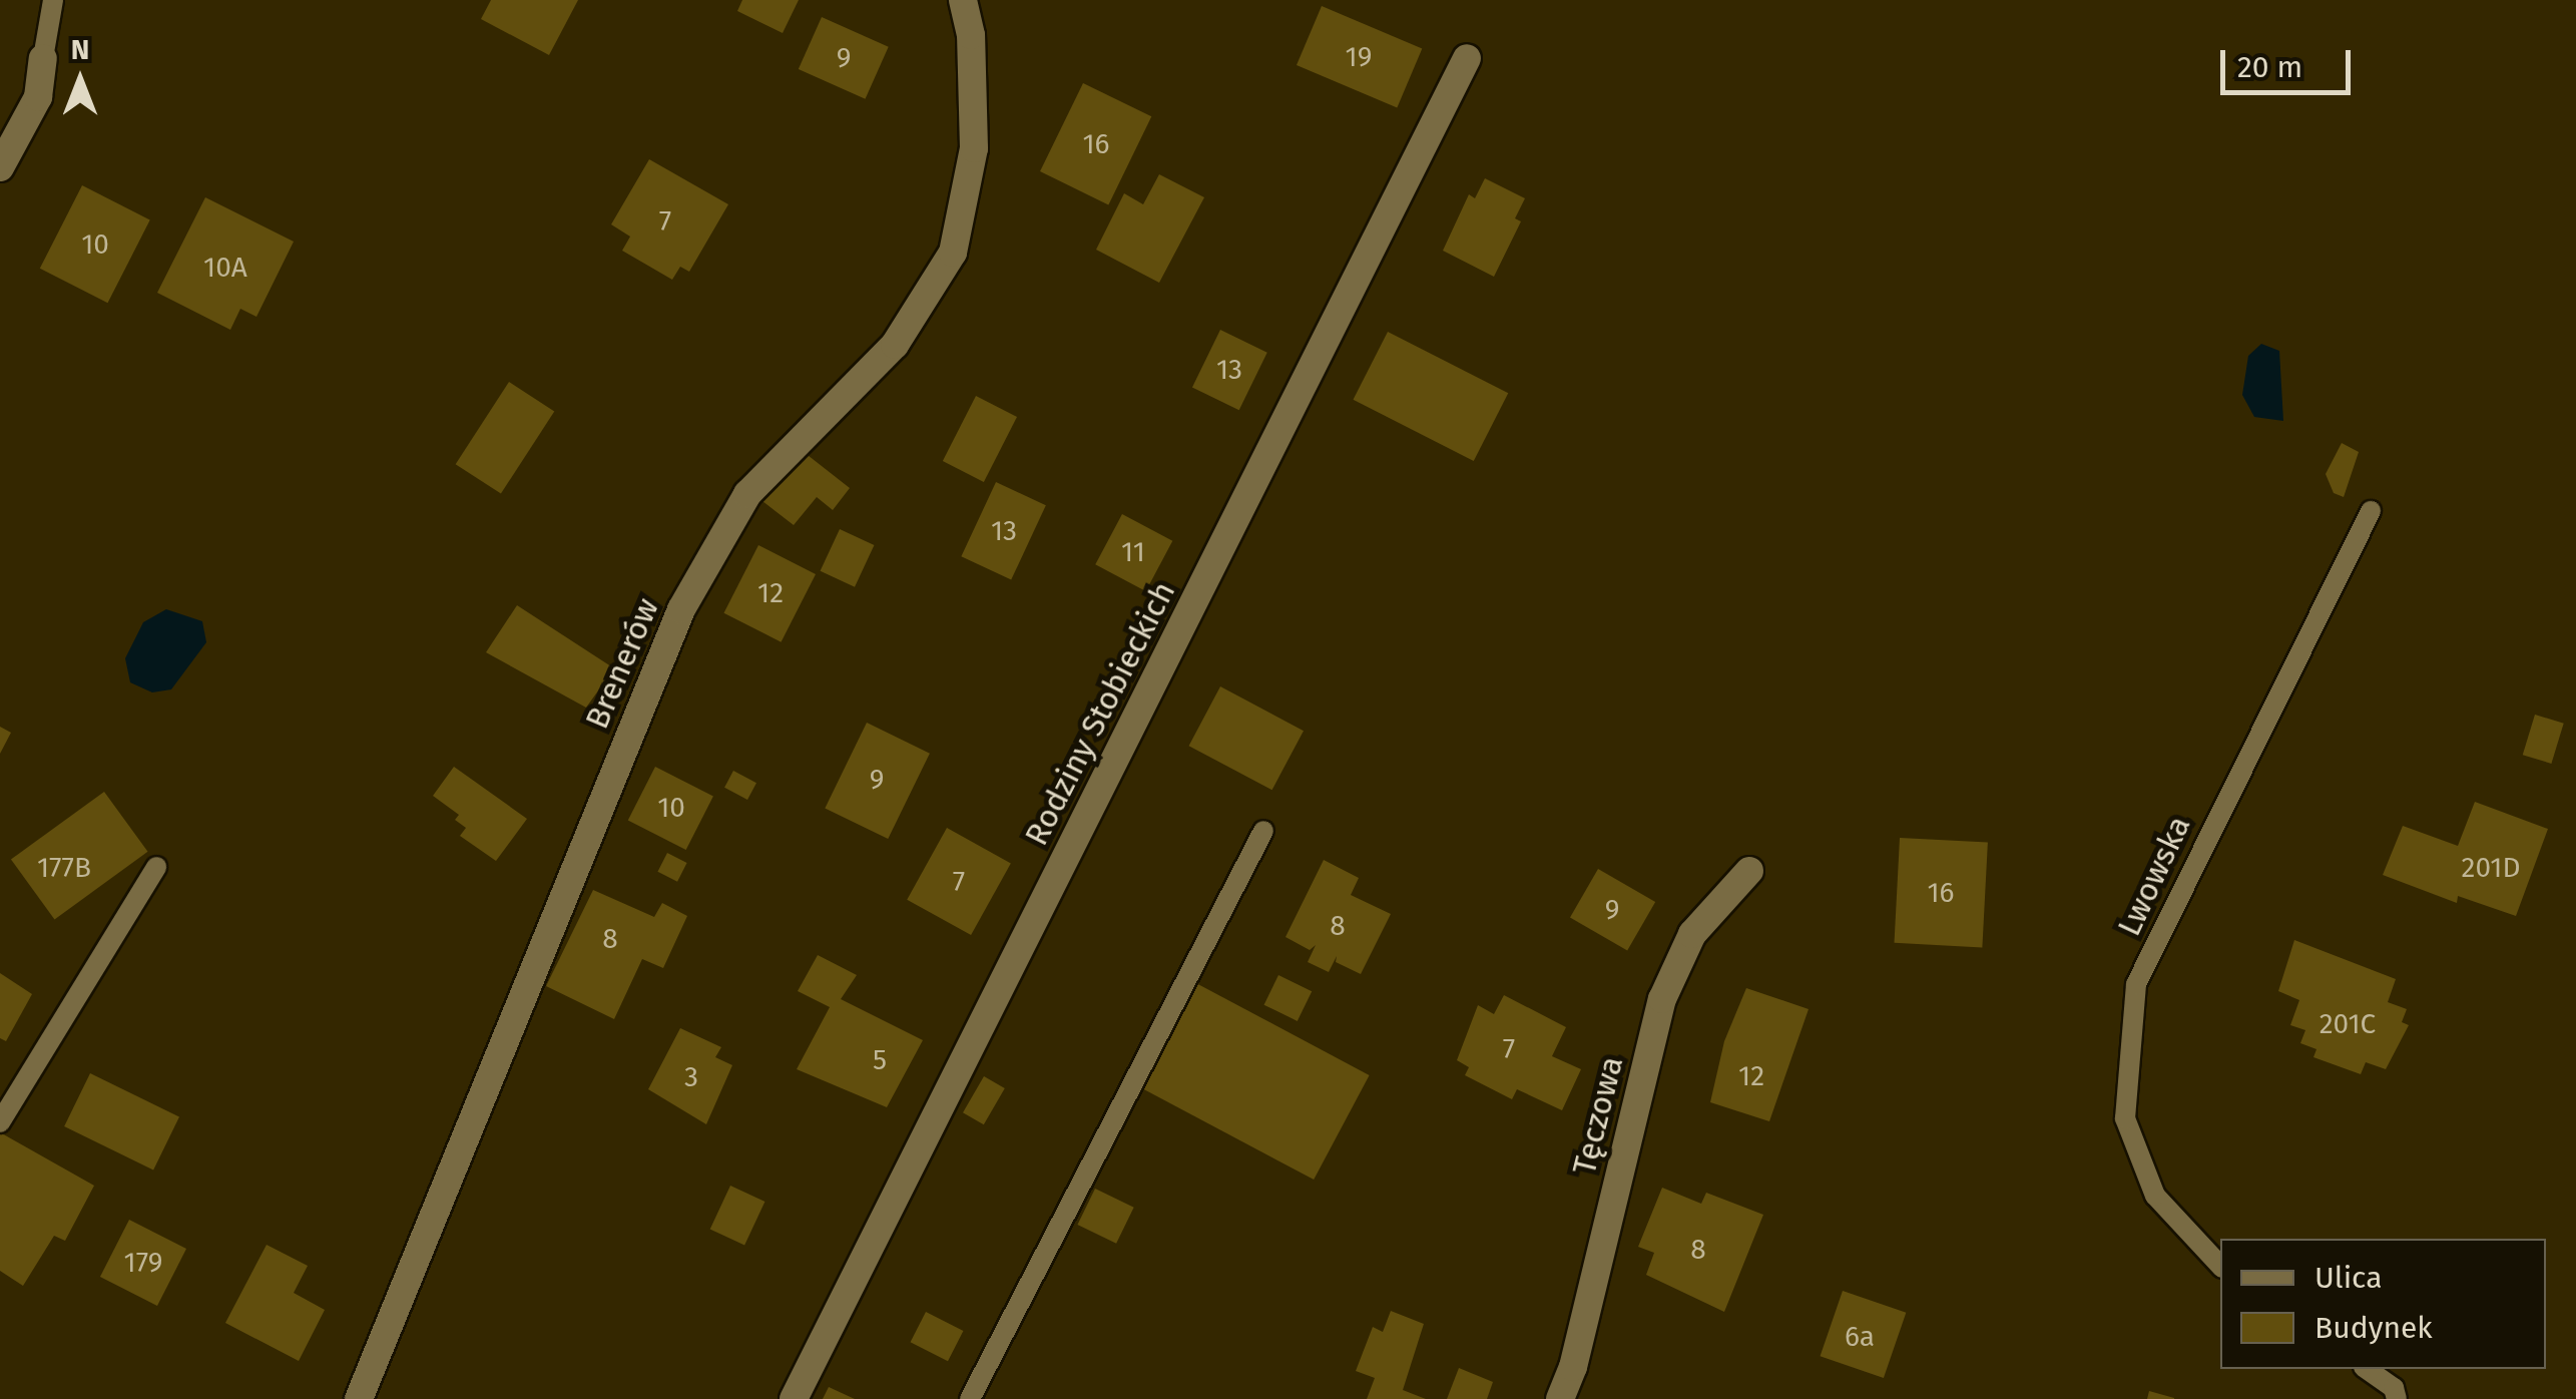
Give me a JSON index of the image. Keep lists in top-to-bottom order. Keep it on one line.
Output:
{"streets":{"street":["Brenerów","Rodziny Stobieckich","Tęczowa"],"lane":["Lwowska"]},"house_numbers":["19","9","16","7","10","10A","13","13","11","12","9","10","177B","201D","7","16","9","8","8","201C","7","5","12","3","8","179","6a"],"legend":["Ulica","Budynek"],"scale_bar":"20 m","north":"top"}
